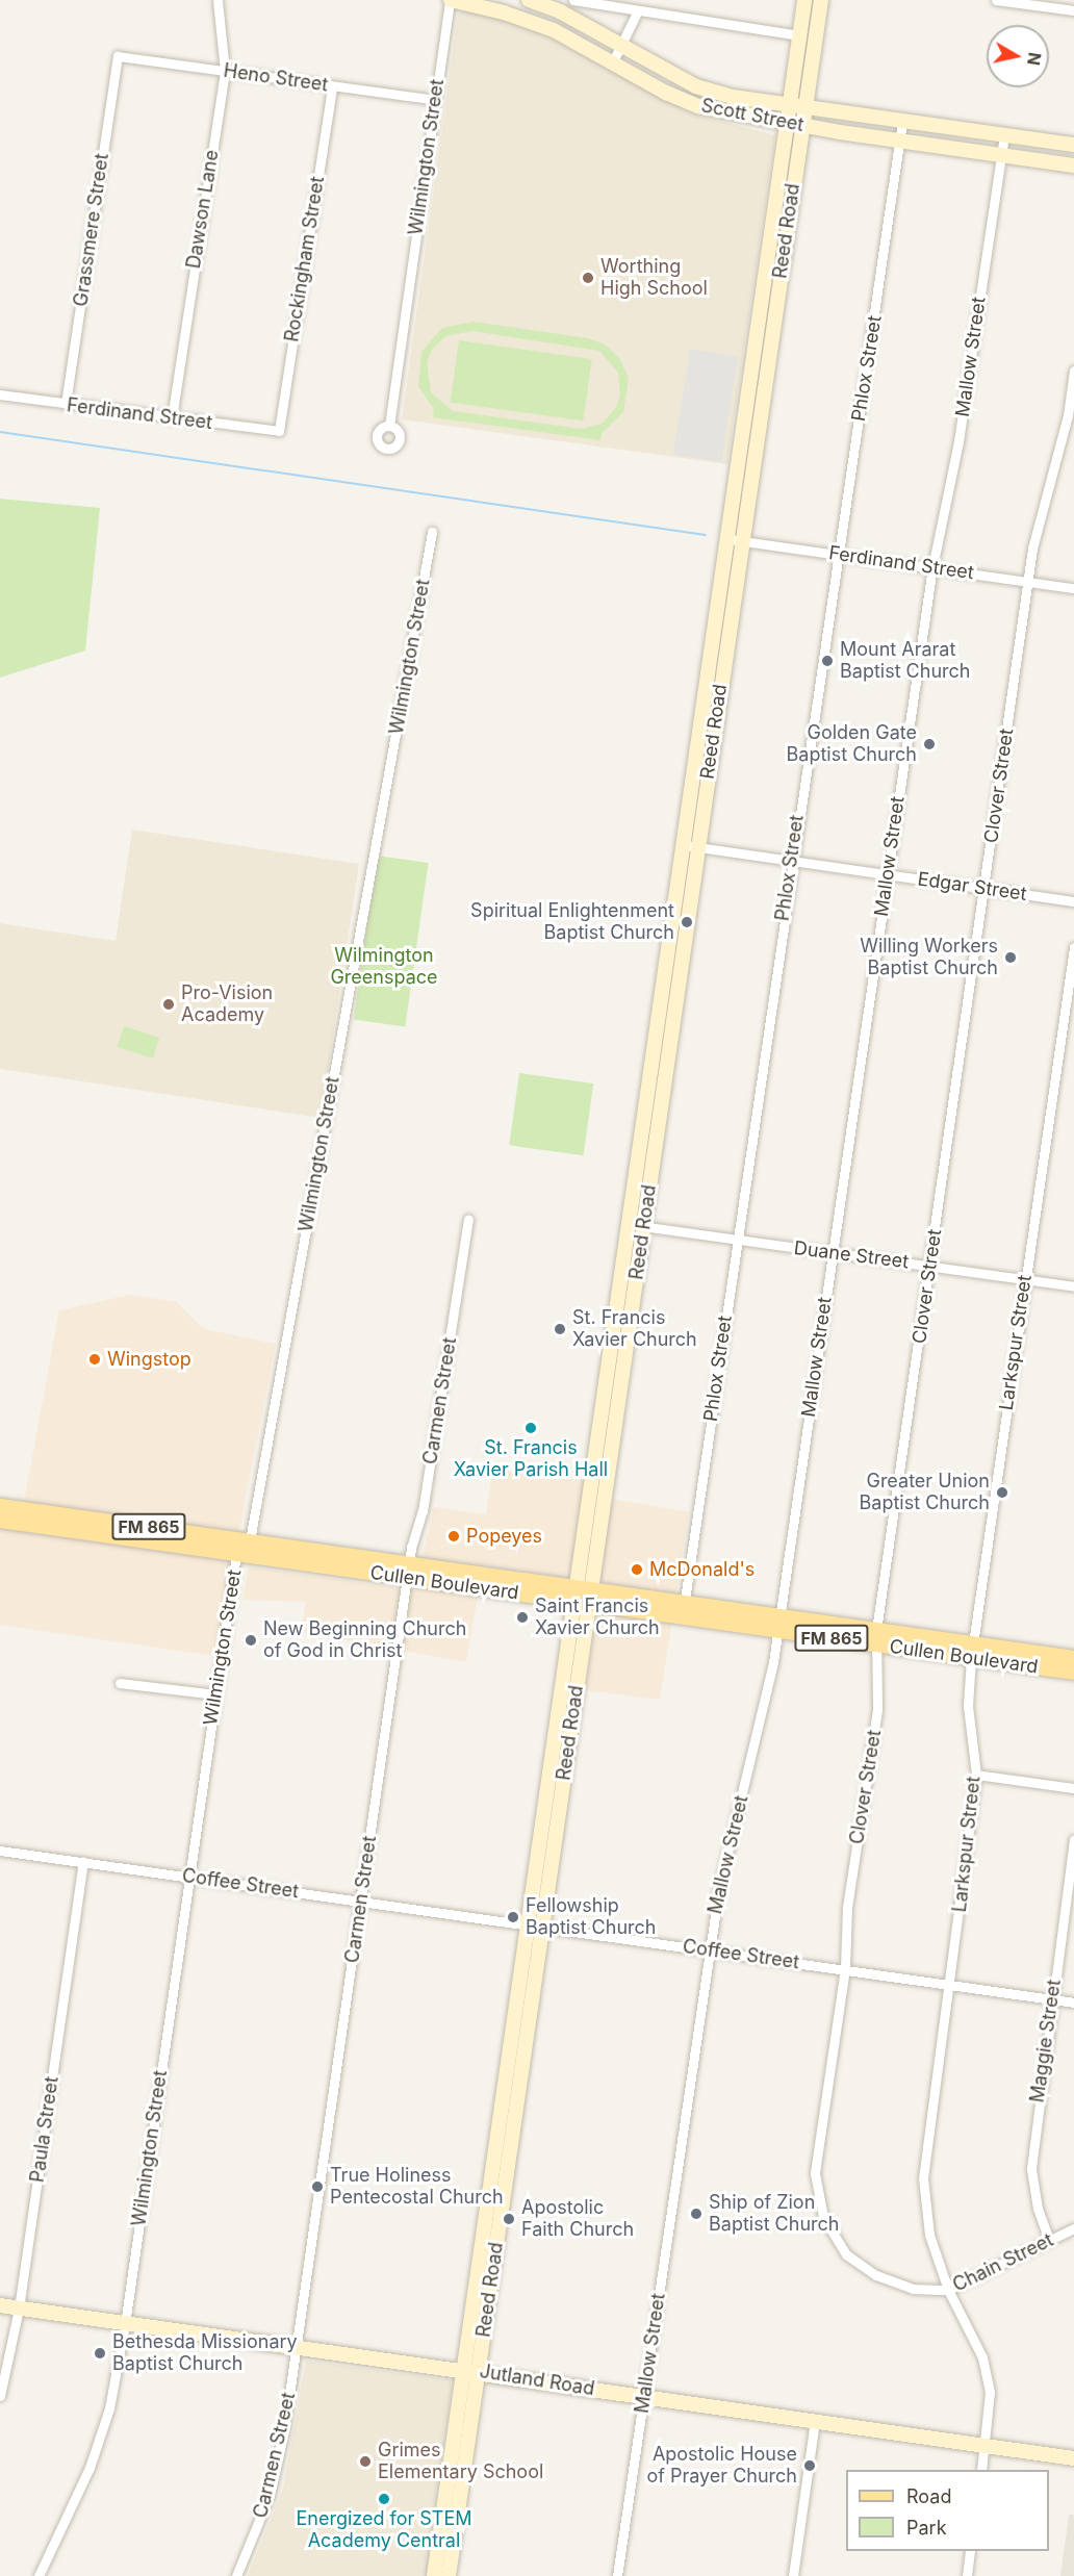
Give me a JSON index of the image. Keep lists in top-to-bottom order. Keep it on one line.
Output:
{"streets":{"main road":["FM 865","Cullen Boulevard"],"street":["Heno Street","Scott Street","Wilmington Street","Dawson Lane","Grassmere Street","Reed Road","Rockingham Street","Mallow Street","Phlox Street","Ferdinand Street","Clover Street","Edgar Street","Duane Street","Larkspur Street","Carmen Street","Coffee Street","Maggie Street","Paula Street","Chain Street","Jutland Road"]},"crossings":[["Heno Street","Wilmington Street"],["Heno Street","Dawson Lane"],["Heno Street","Grassmere Street"],["Heno Street","Rockingham Street"],["Scott Street","Wilmington Street"],["Scott Street","Reed Road"],["Scott Street","Mallow Street"],["Scott Street","Phlox Street"],["Wilmington Street","Cullen Boulevard"],["Wilmington Street","Coffee Street"],["Wilmington Street","Jutland Road"],["Dawson Lane","Ferdinand Street"],["Grassmere Street","Ferdinand Street"],["Reed Road","Ferdinand Street"],["Reed Road","Edgar Street"],["Reed Road","Duane Street"],["Reed Road","Cullen Boulevard"],["Reed Road","Coffee Street"],["Reed Road","Jutland Road"],["Rockingham Street","Ferdinand Street"],["Mallow Street","Ferdinand Street"],["Mallow Street","Edgar Street"],["Mallow Street","Duane Street"],["Mallow Street","Cullen Boulevard"],["Mallow Street","Coffee Street"],["Mallow Street","Jutland Road"],["Phlox Street","Ferdinand Street"],["Phlox Street","Edgar Street"],["Phlox Street","Duane Street"],["Phlox Street","Cullen Boulevard"],["Ferdinand Street","Clover Street"],["Clover Street","Edgar Street"],["Clover Street","Duane Street"],["Clover Street","Cullen Boulevard"],["Clover Street","Coffee Street"],["Clover Street","Chain Street"],["Duane Street","Larkspur Street"],["Larkspur Street","Cullen Boulevard"],["Larkspur Street","Coffee Street"],["Larkspur Street","Chain Street"],["Larkspur Street","Jutland Road"],["Carmen Street","Cullen Boulevard"],["Carmen Street","Coffee Street"],["Carmen Street","Jutland Road"],["Coffee Street","Maggie Street"],["Coffee Street","Paula Street"],["Maggie Street","Chain Street"],["Paula Street","Jutland Road"]],"parks":["Wilmington Greenspace"],"places":["Worthing High School","Mount Ararat Baptist Church","Golden Gate Baptist Church","Spiritual Enlightenment Baptist Church","Willing Workers Baptist Church","Pro-Vision Academy","St. Francis Xavier Church","Wingstop","St. Francis Xavier Parish Hall","Greater Union Baptist Church","Popeyes","McDonald's","Saint Francis Xavier Church","New Beginning Church of God in Christ","Fellowship Baptist Church","True Holiness Pentecostal Church","Ship of Zion Baptist Church","Apostolic Faith Church","Bethesda Missionary Baptist Church","Grimes Elementary School","Apostolic House of Prayer Church","Energized for STEM Academy Central"],"legend":["Road","Park"],"north":"right"}
